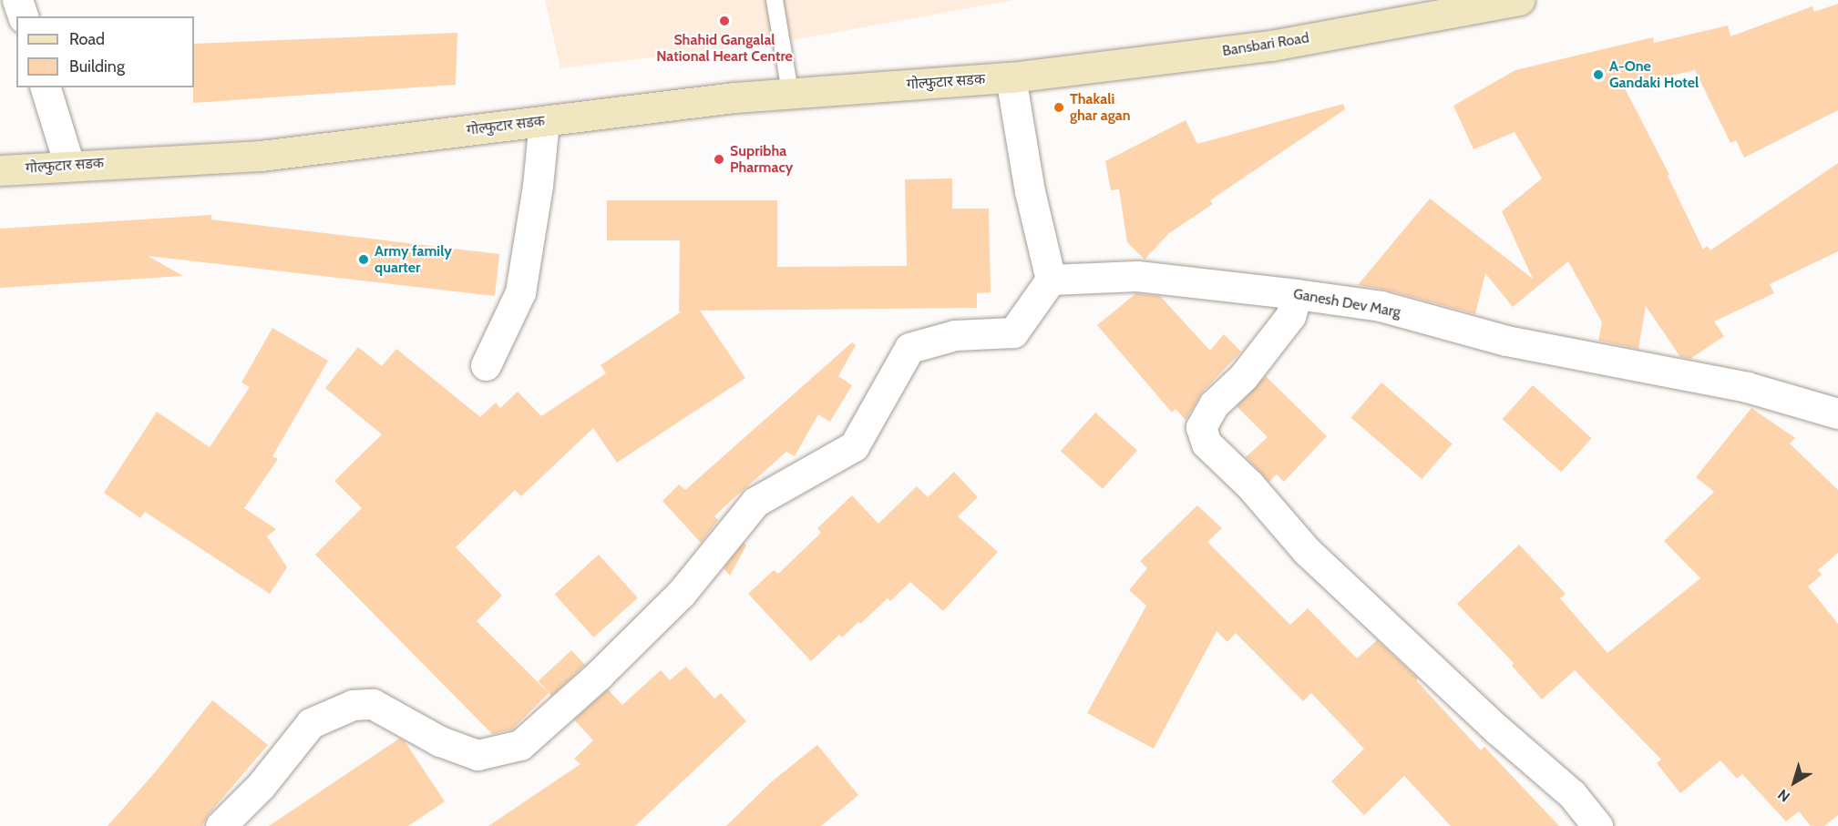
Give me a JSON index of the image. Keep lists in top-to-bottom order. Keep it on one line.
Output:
{"streets":{"main road":["Bansbari Road","गोल्फुटार सडक"],"street":["Ganesh Dev Marg"]},"crossings":[["Bansbari Road","गोल्फुटार सडक"]],"places":["Shahid Gangalal National Heart Centre","A-One Gandaki Hotel","Thakali ghar agan","Supribha Pharmacy","Army family quarter"],"legend":["Road","Building"],"north":"bottom left"}
